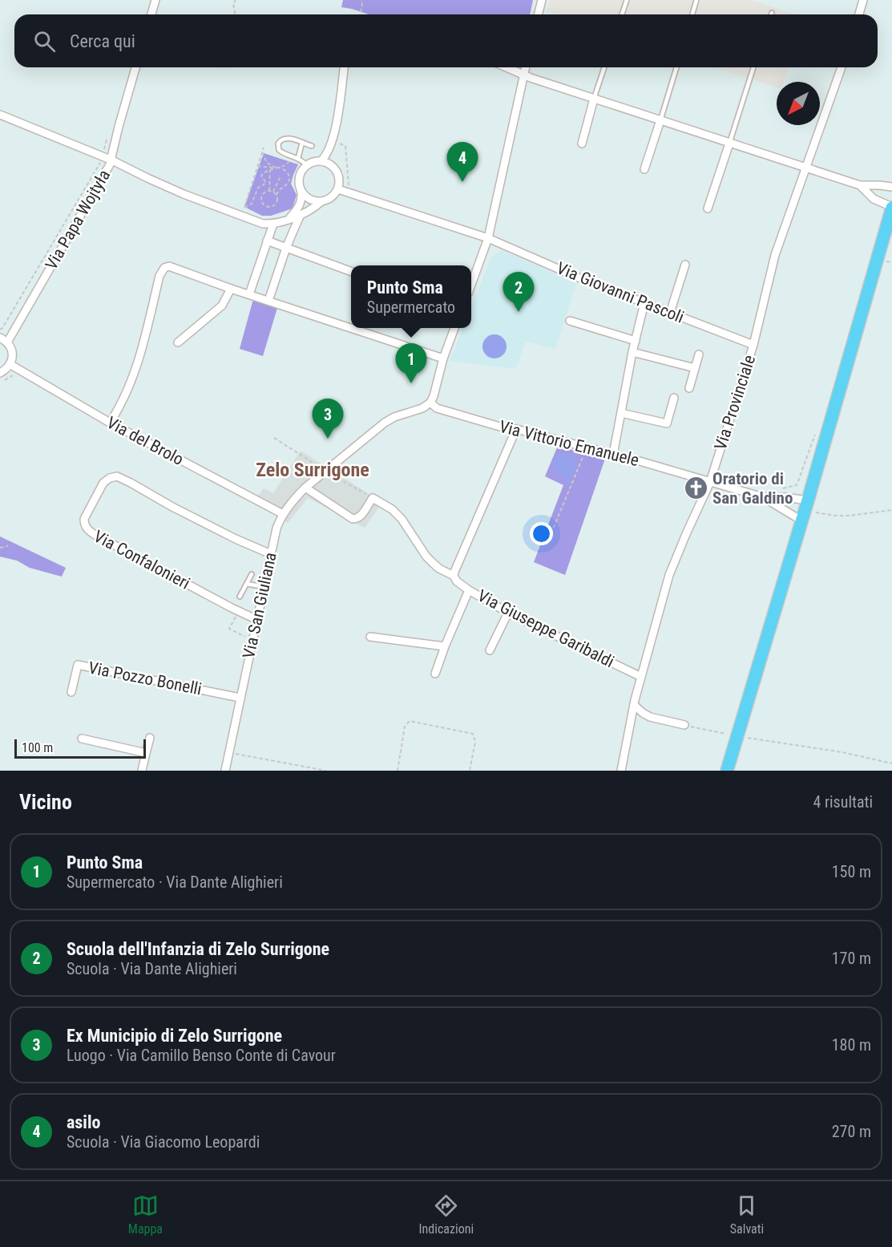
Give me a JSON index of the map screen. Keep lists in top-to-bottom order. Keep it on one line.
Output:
{"streets":{"street":["Via Papa Wojtyła","Via Giovanni Pascoli","Via Provinciale","Via del Brolo","Via Vittorio Emanuele","Via Confalonieri","Via San Giuliana","Via Giuseppe Garibaldi","Via Pozzo Bonelli"]},"crossings":[["Via Giovanni Pascoli","Via Provinciale"],["Via Provinciale","Via Vittorio Emanuele"],["Via Provinciale","Via Giuseppe Garibaldi"],["Via del Brolo","Via San Giuliana"],["Via Vittorio Emanuele","Via San Giuliana"],["Via Confalonieri","Via San Giuliana"],["Via San Giuliana","Via Pozzo Bonelli"]],"districts":["Zelo Surrigone"],"places":{"church":["Oratorio di San Galdino"]},"scale_bar":"100 m","north":"bottom left","page":{"search":"Cerca qui","pins":["4","2","1","3"],"popup":["Punto Sma","Supermercato"],"scale":"100 m","heading":["Vicino","4 risultati"],"list":[{"mark":"1","name":"Punto Sma","note":"Supermercato · Via Dante Alighieri","value":"150 m"},{"mark":"2","name":"Scuola dell'Infanzia di Zelo Surrigone","note":"Scuola · Via Dante Alighieri","value":"170 m"},{"mark":"3","name":"Ex Municipio di Zelo Surrigone","note":"Luogo · Via Camillo Benso Conte di Cavour","value":"180 m"},{"mark":"4","name":"asilo","note":"Scuola · Via Giacomo Leopardi","value":"270 m"}],"nav":["Mappa","Indicazioni","Salvati"]}}
